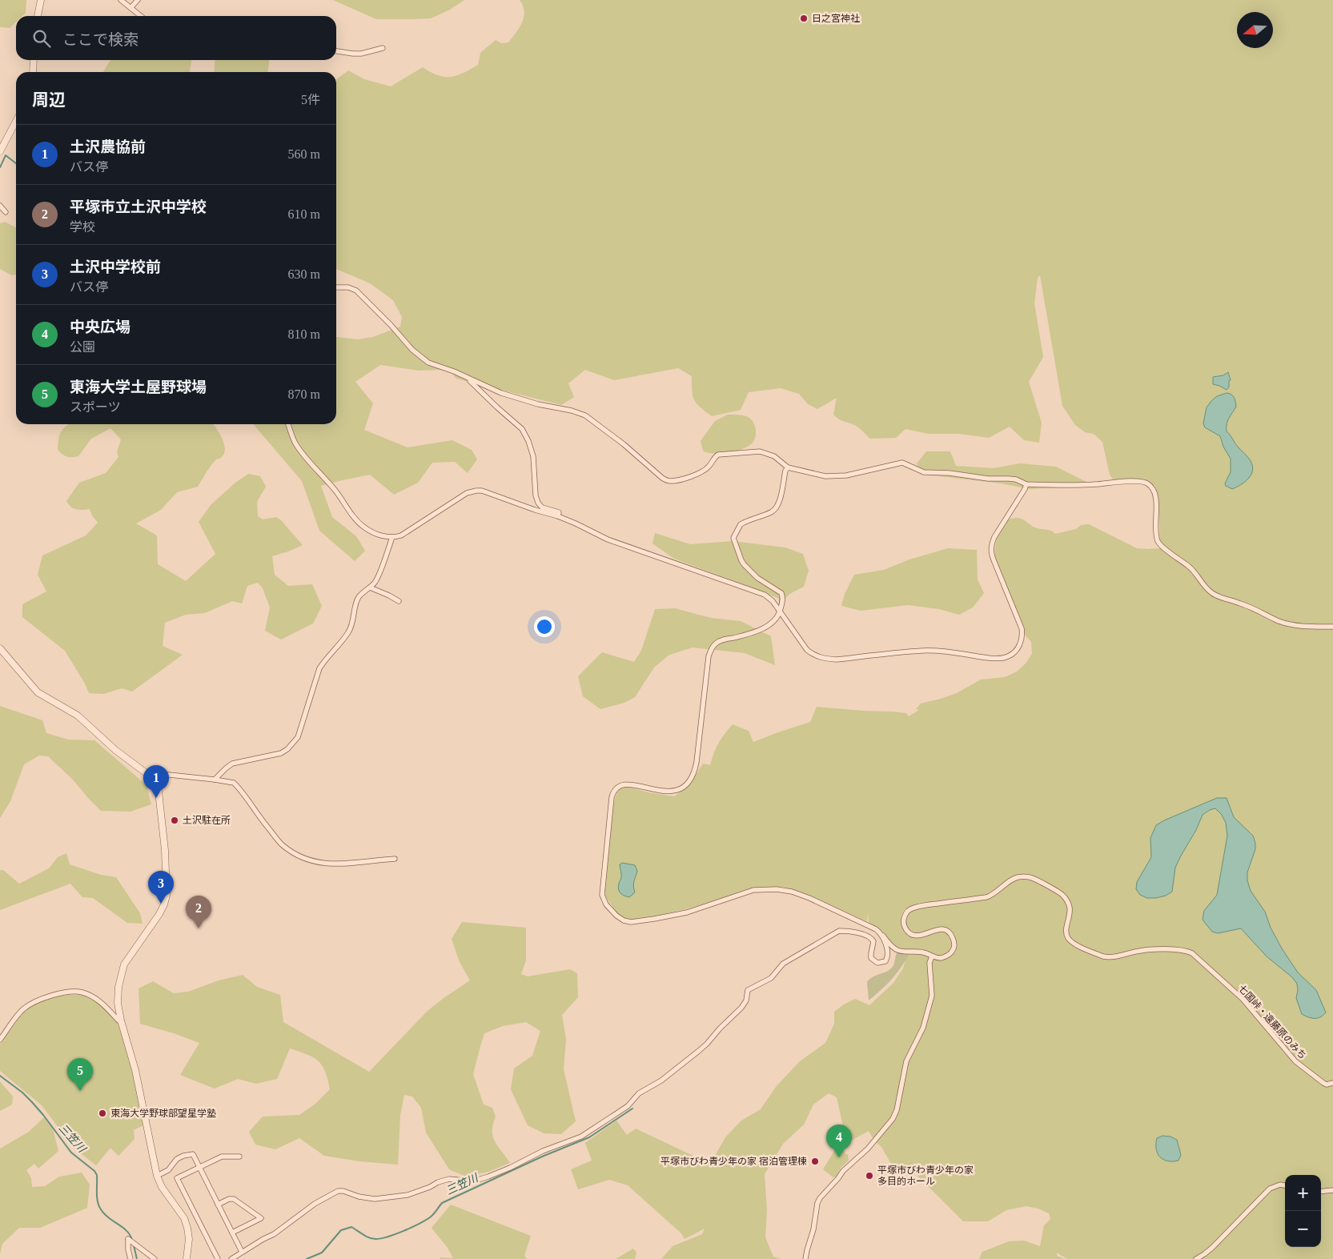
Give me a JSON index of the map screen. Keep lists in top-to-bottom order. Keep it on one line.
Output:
{"streets":{"street":["七国峠・遠藤原のみち"]},"water":["三笠川"],"places":["日之宮神社","土沢駐在所","東海大学野球部望星学塾","平塚市びわ青少年の家 宿泊管理棟","平塚市びわ青少年の家 多目的ホール"],"north":"left","page":{"search":"ここで検索","heading":["周辺","5件"],"list":[{"mark":"1","name":"土沢農協前","note":"バス停","value":"560 m"},{"mark":"2","name":"平塚市立土沢中学校","note":"学校","value":"610 m"},{"mark":"3","name":"土沢中学校前","note":"バス停","value":"630 m"},{"mark":"4","name":"中央広場","note":"公園","value":"810 m"},{"mark":"5","name":"東海大学土屋野球場","note":"スポーツ","value":"870 m"}],"pins":["1","3","2","5","4"],"map_buttons":["+","−"]}}
